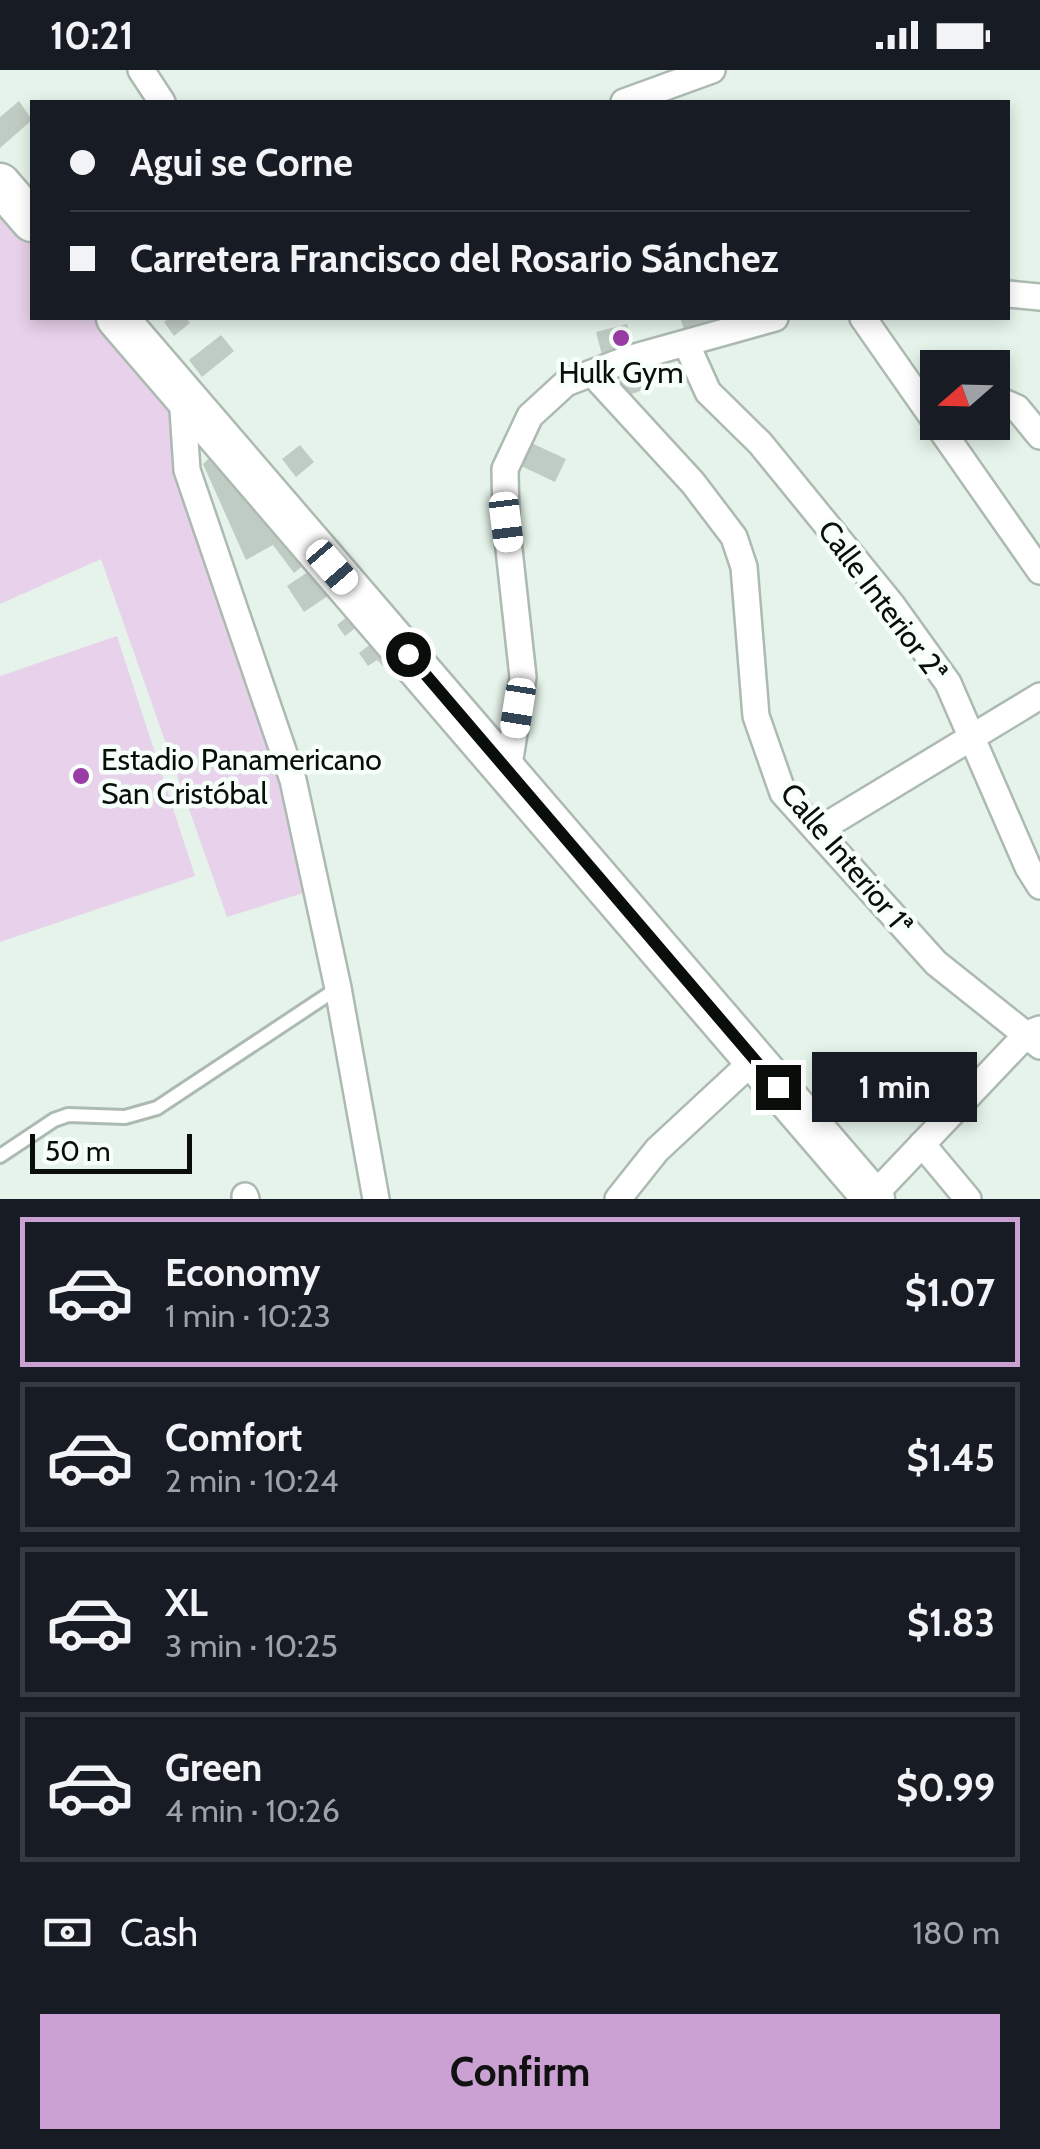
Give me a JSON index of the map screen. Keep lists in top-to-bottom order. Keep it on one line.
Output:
{"streets":{"street":["Calle Interior 2ª","Calle Interior 1ª"]},"places":["Hulk Gym","Estadio Panamericano San Cristóbal"],"scale_bar":"50 m","north":"left","page":{"status":"10:21","banner":["Agui se Corne","Carretera Francisco del Rosario Sánchez"],"bubble":"1 min","scale":"50 m","list":[{"name":"Economy","note":"1 min · 10:23","value":"$1.07"},{"name":"Comfort","note":"2 min · 10:24","value":"$1.45"},{"name":"XL","note":"3 min · 10:25","value":"$1.83"},{"name":"Green","note":"4 min · 10:26","value":"$0.99"}],"pay":["Cash","180 m"],"buttons":"Confirm"}}
